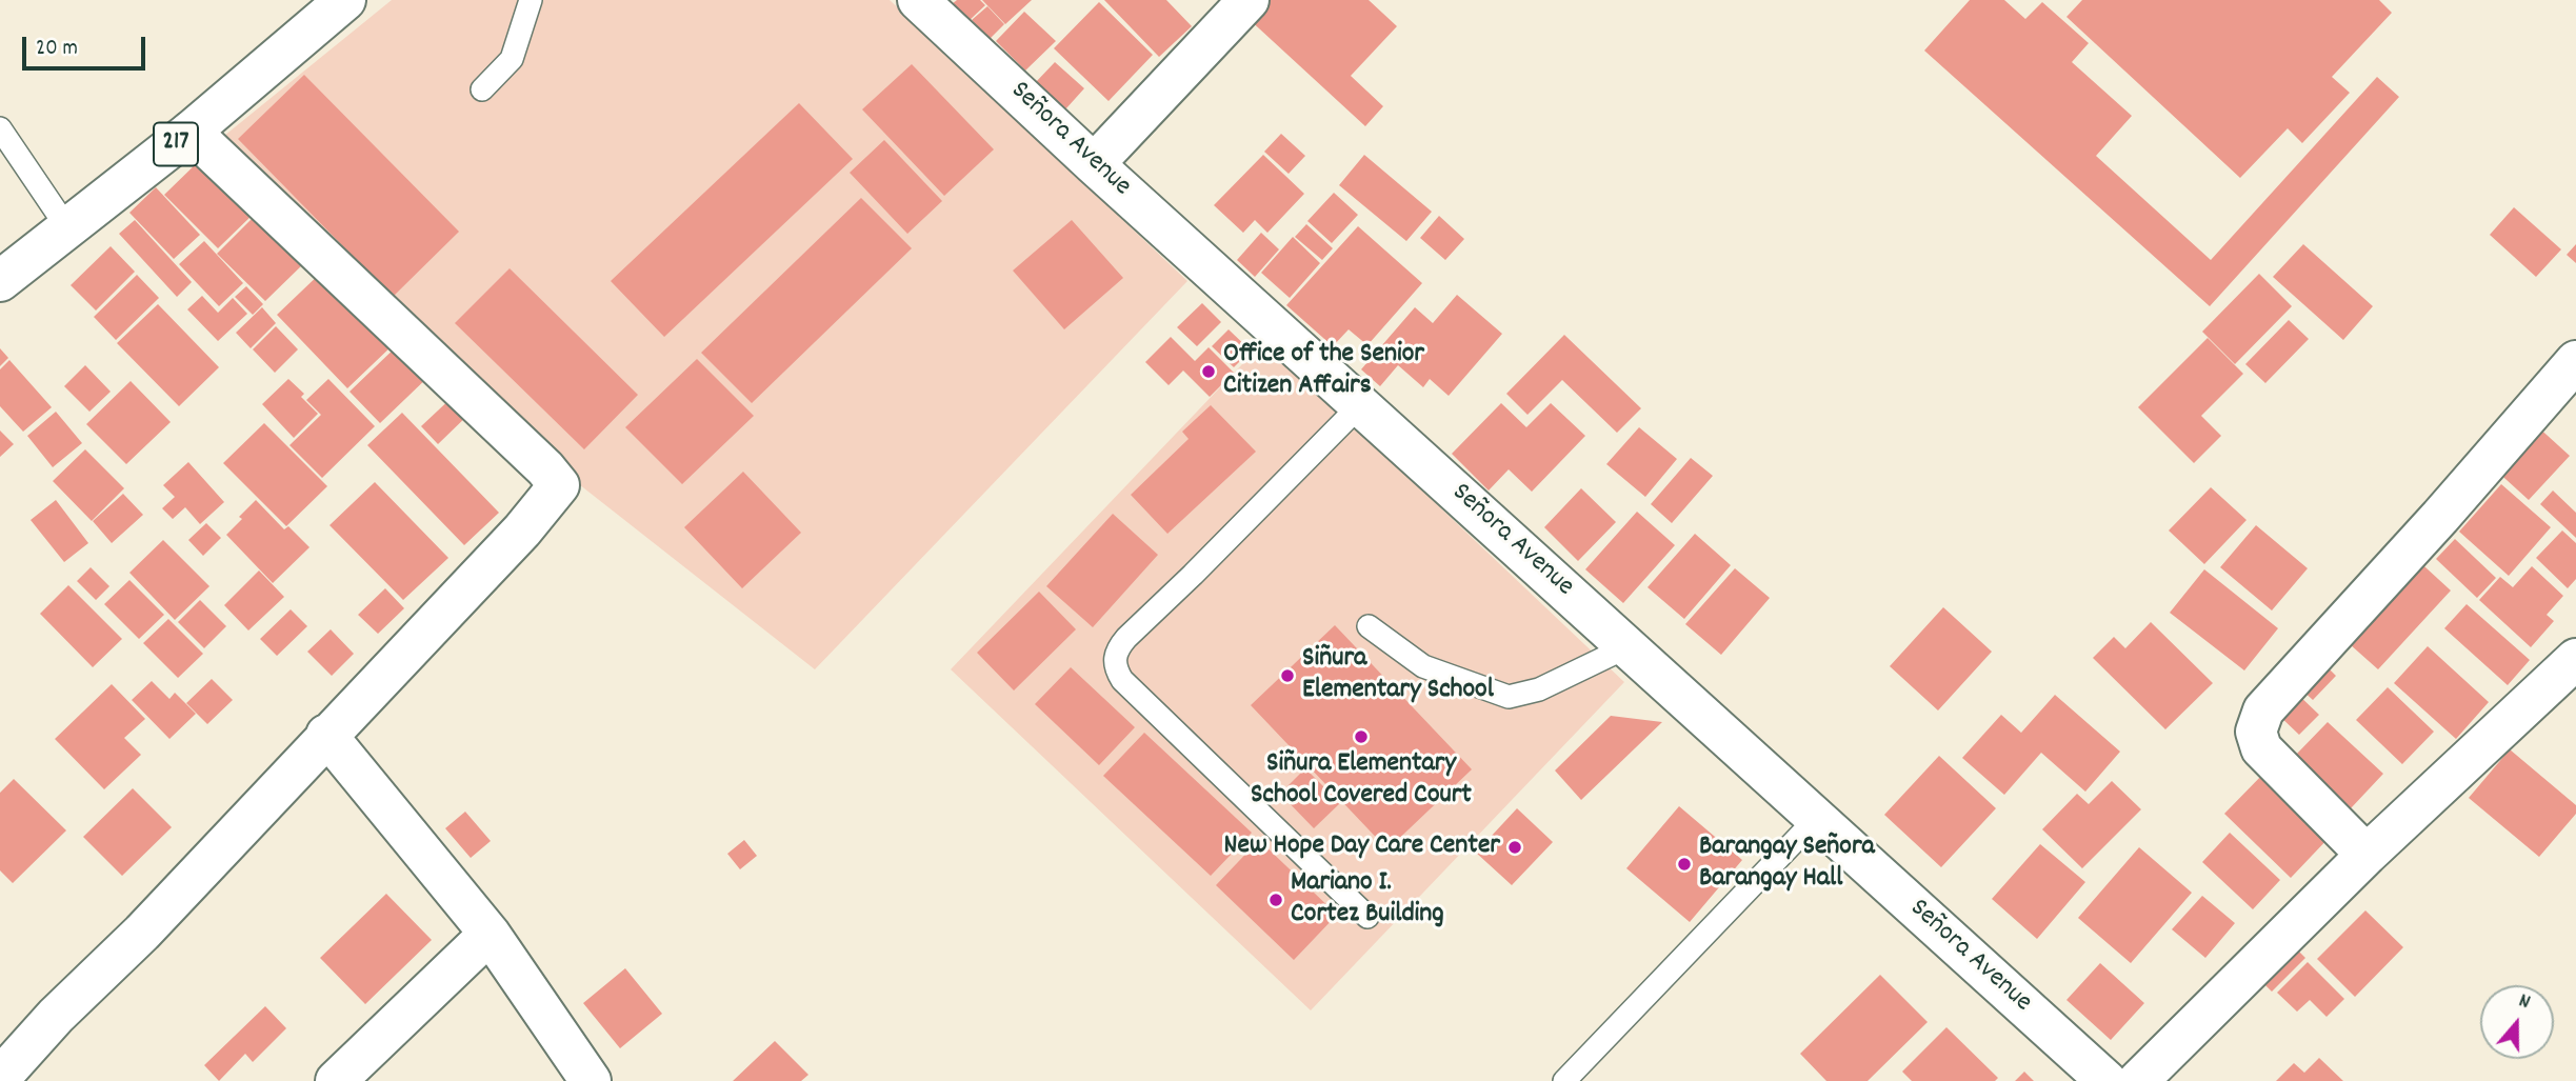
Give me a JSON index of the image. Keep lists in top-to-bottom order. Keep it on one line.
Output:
{"streets":{"street":["Señora Avenue","217"]},"places":["Office of the Senior Citizen Affairs","Siñura Elementary School","Siñura Elementary School Covered Court","New Hope Day Care Center","Barangay Señora Barangay Hall","Mariano I. Cortez Building"],"scale_bar":"20 m","north":"top"}
